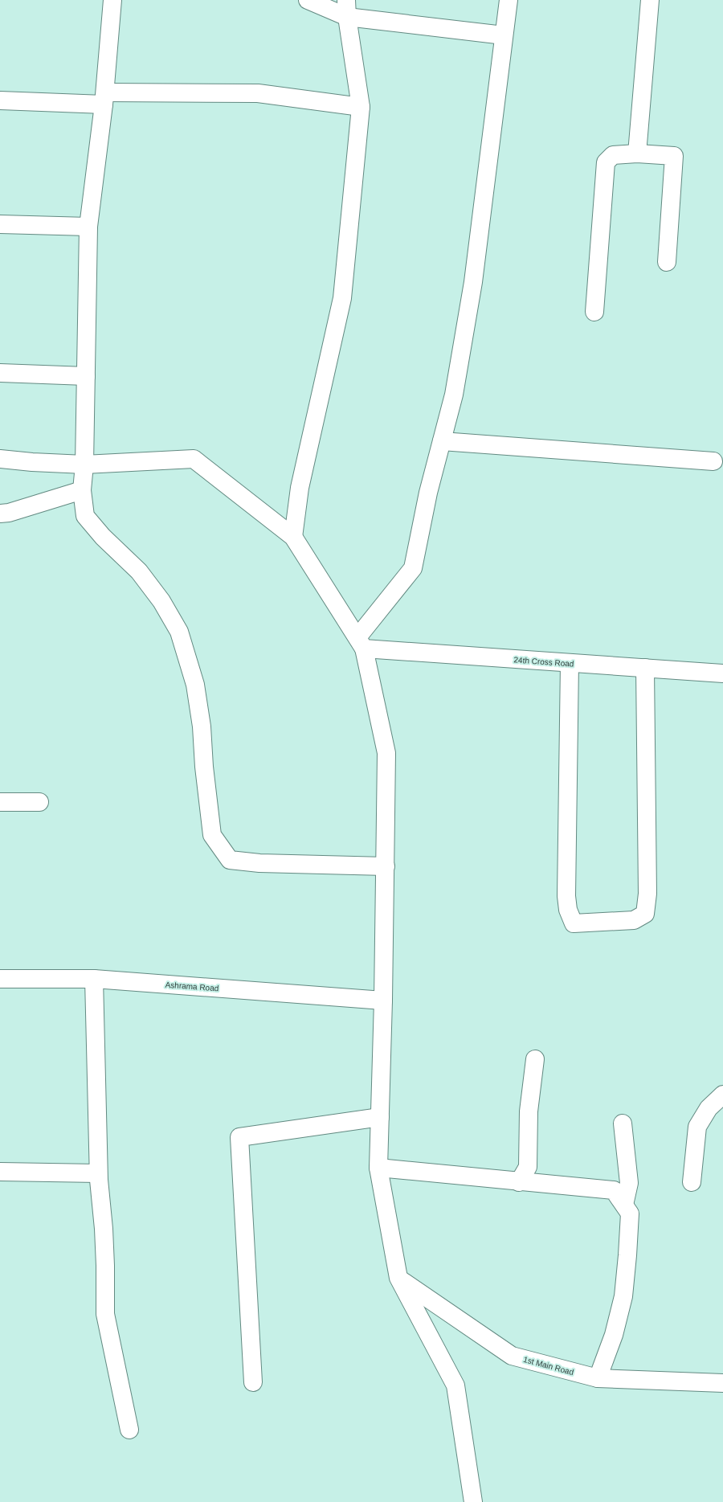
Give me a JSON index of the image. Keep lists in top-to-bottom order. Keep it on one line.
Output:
{"streets":{"street":["24th Cross Road","Ashrama Road","1st Main Road"]}}
